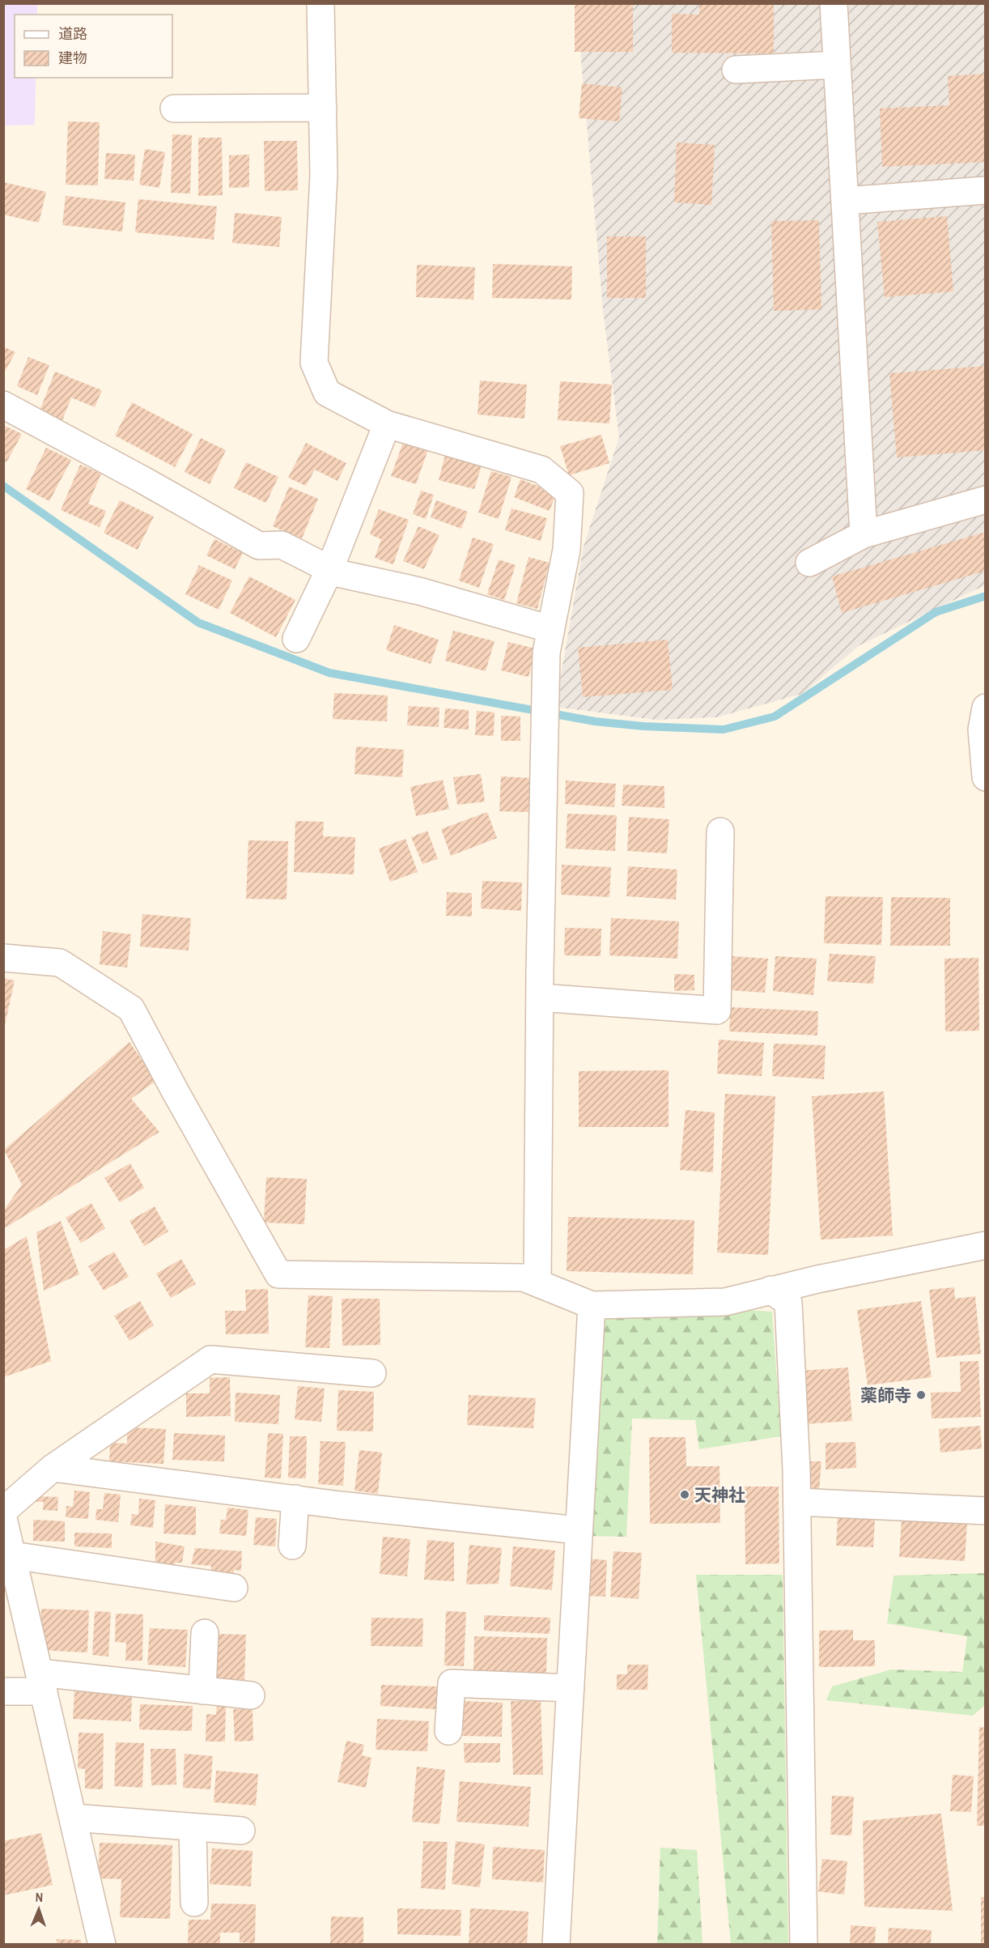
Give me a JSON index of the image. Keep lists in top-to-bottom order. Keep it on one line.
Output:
{"places":["薬師寺","天神社"],"legend":["道路","建物"],"north":"top"}
